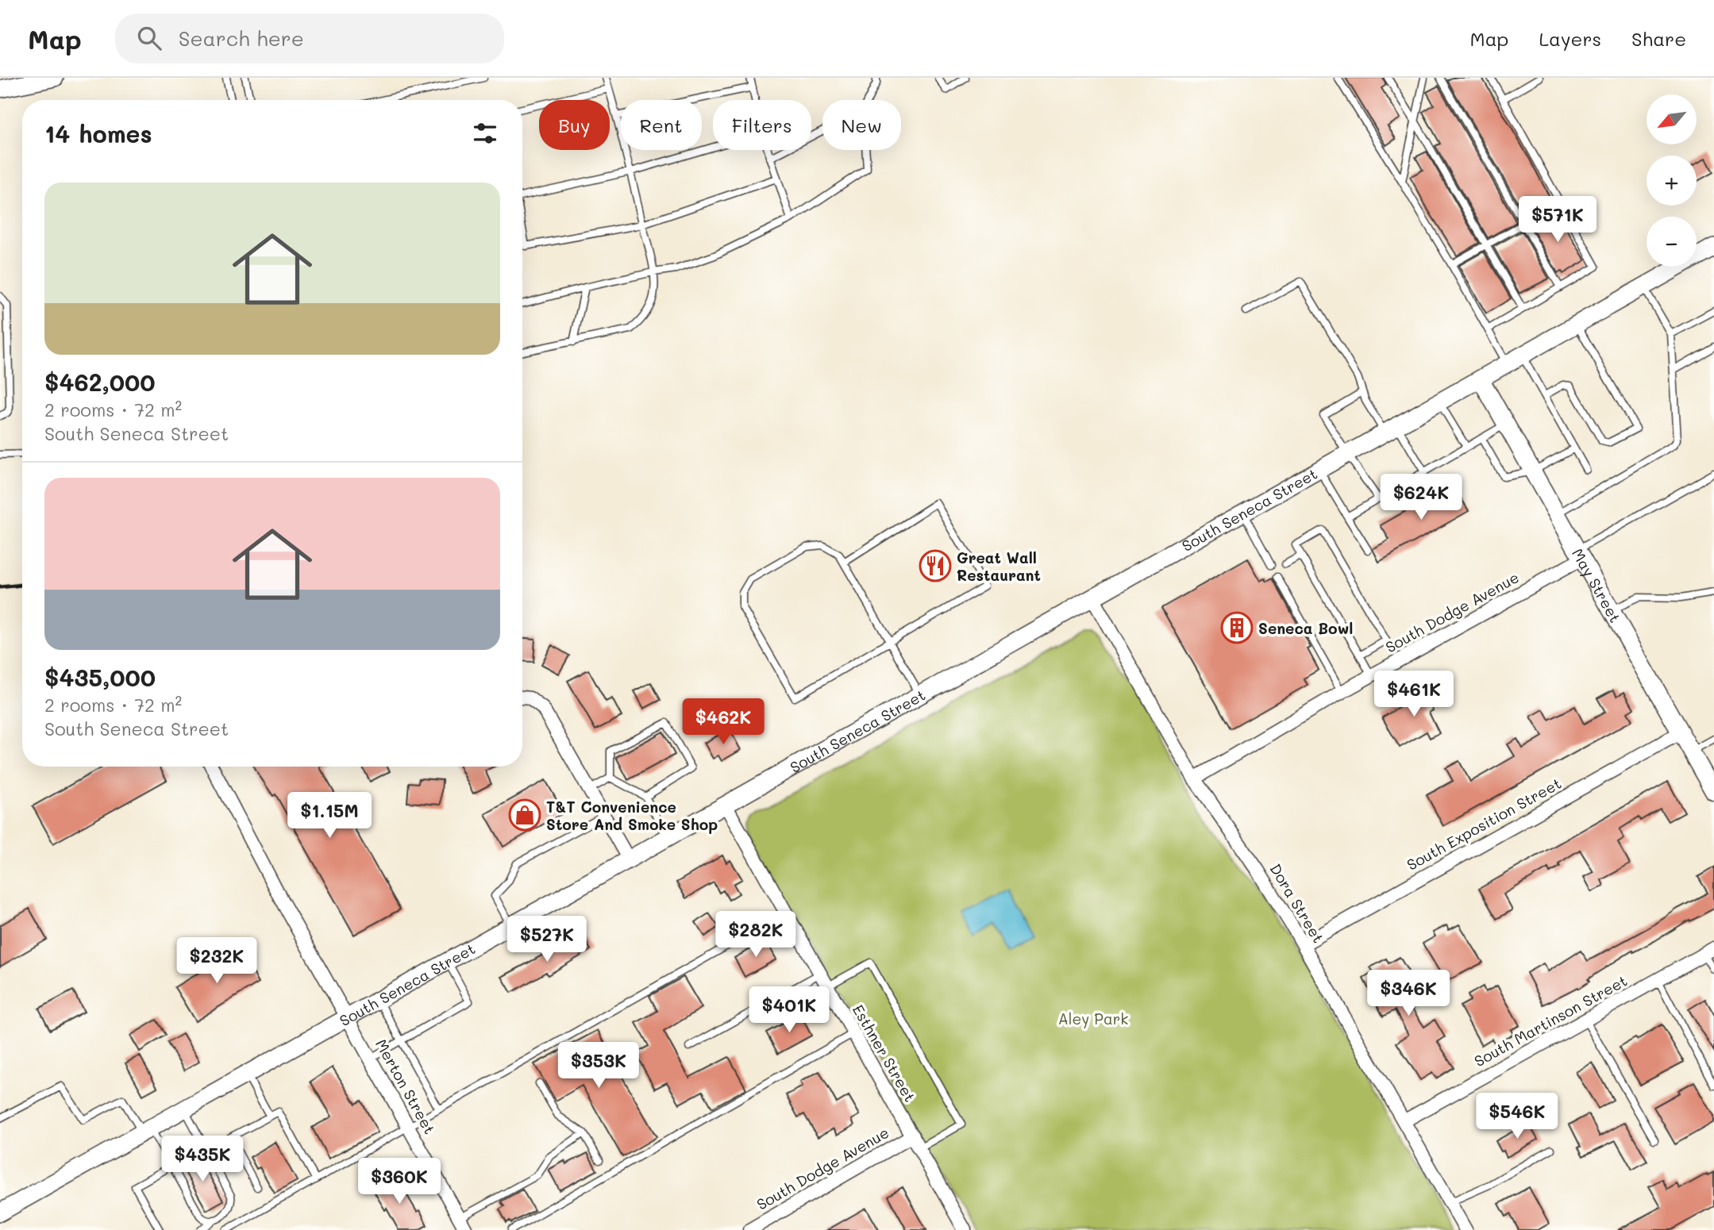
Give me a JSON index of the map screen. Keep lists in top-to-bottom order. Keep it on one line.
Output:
{"streets":{"street":["South Seneca Street","May Street","South Dodge Avenue","South Exposition Street","Dora Street","South Martinson Street","Esthner Street","Merton Street"]},"crossings":[["South Seneca Street","May Street"],["South Seneca Street","Dora Street"],["South Seneca Street","Esthner Street"],["South Seneca Street","Merton Street"],["May Street","South Dodge Avenue"],["May Street","South Exposition Street"],["South Dodge Avenue","Dora Street"],["South Dodge Avenue","Esthner Street"],["South Exposition Street","Dora Street"],["Dora Street","South Martinson Street"]],"parks":["Aley Park"],"places":{"restaurant":["Great Wall Restaurant"],"building":["Seneca Bowl"],"shop":["T&T Convenience Store And Smoke Shop"]},"north":"bottom left","page":{"header":"Map","search":"Search here","nav":["Map","Layers","Share"],"map_buttons":["+","−"],"chip":["Buy","Rent","Filters","New"],"heading":"14 homes","list":[{"name":"$462,000","note":"2 rooms · 72 m² · South Seneca Street"},{"name":"$435,000","note":"2 rooms · 72 m² · South Seneca Street"}],"price":["$571K","$624K","$461K","$462K","$1.15M","$282K","$527K","$232K","$346K","$401K","$353K","$546K","$435K","$360K"]}}
